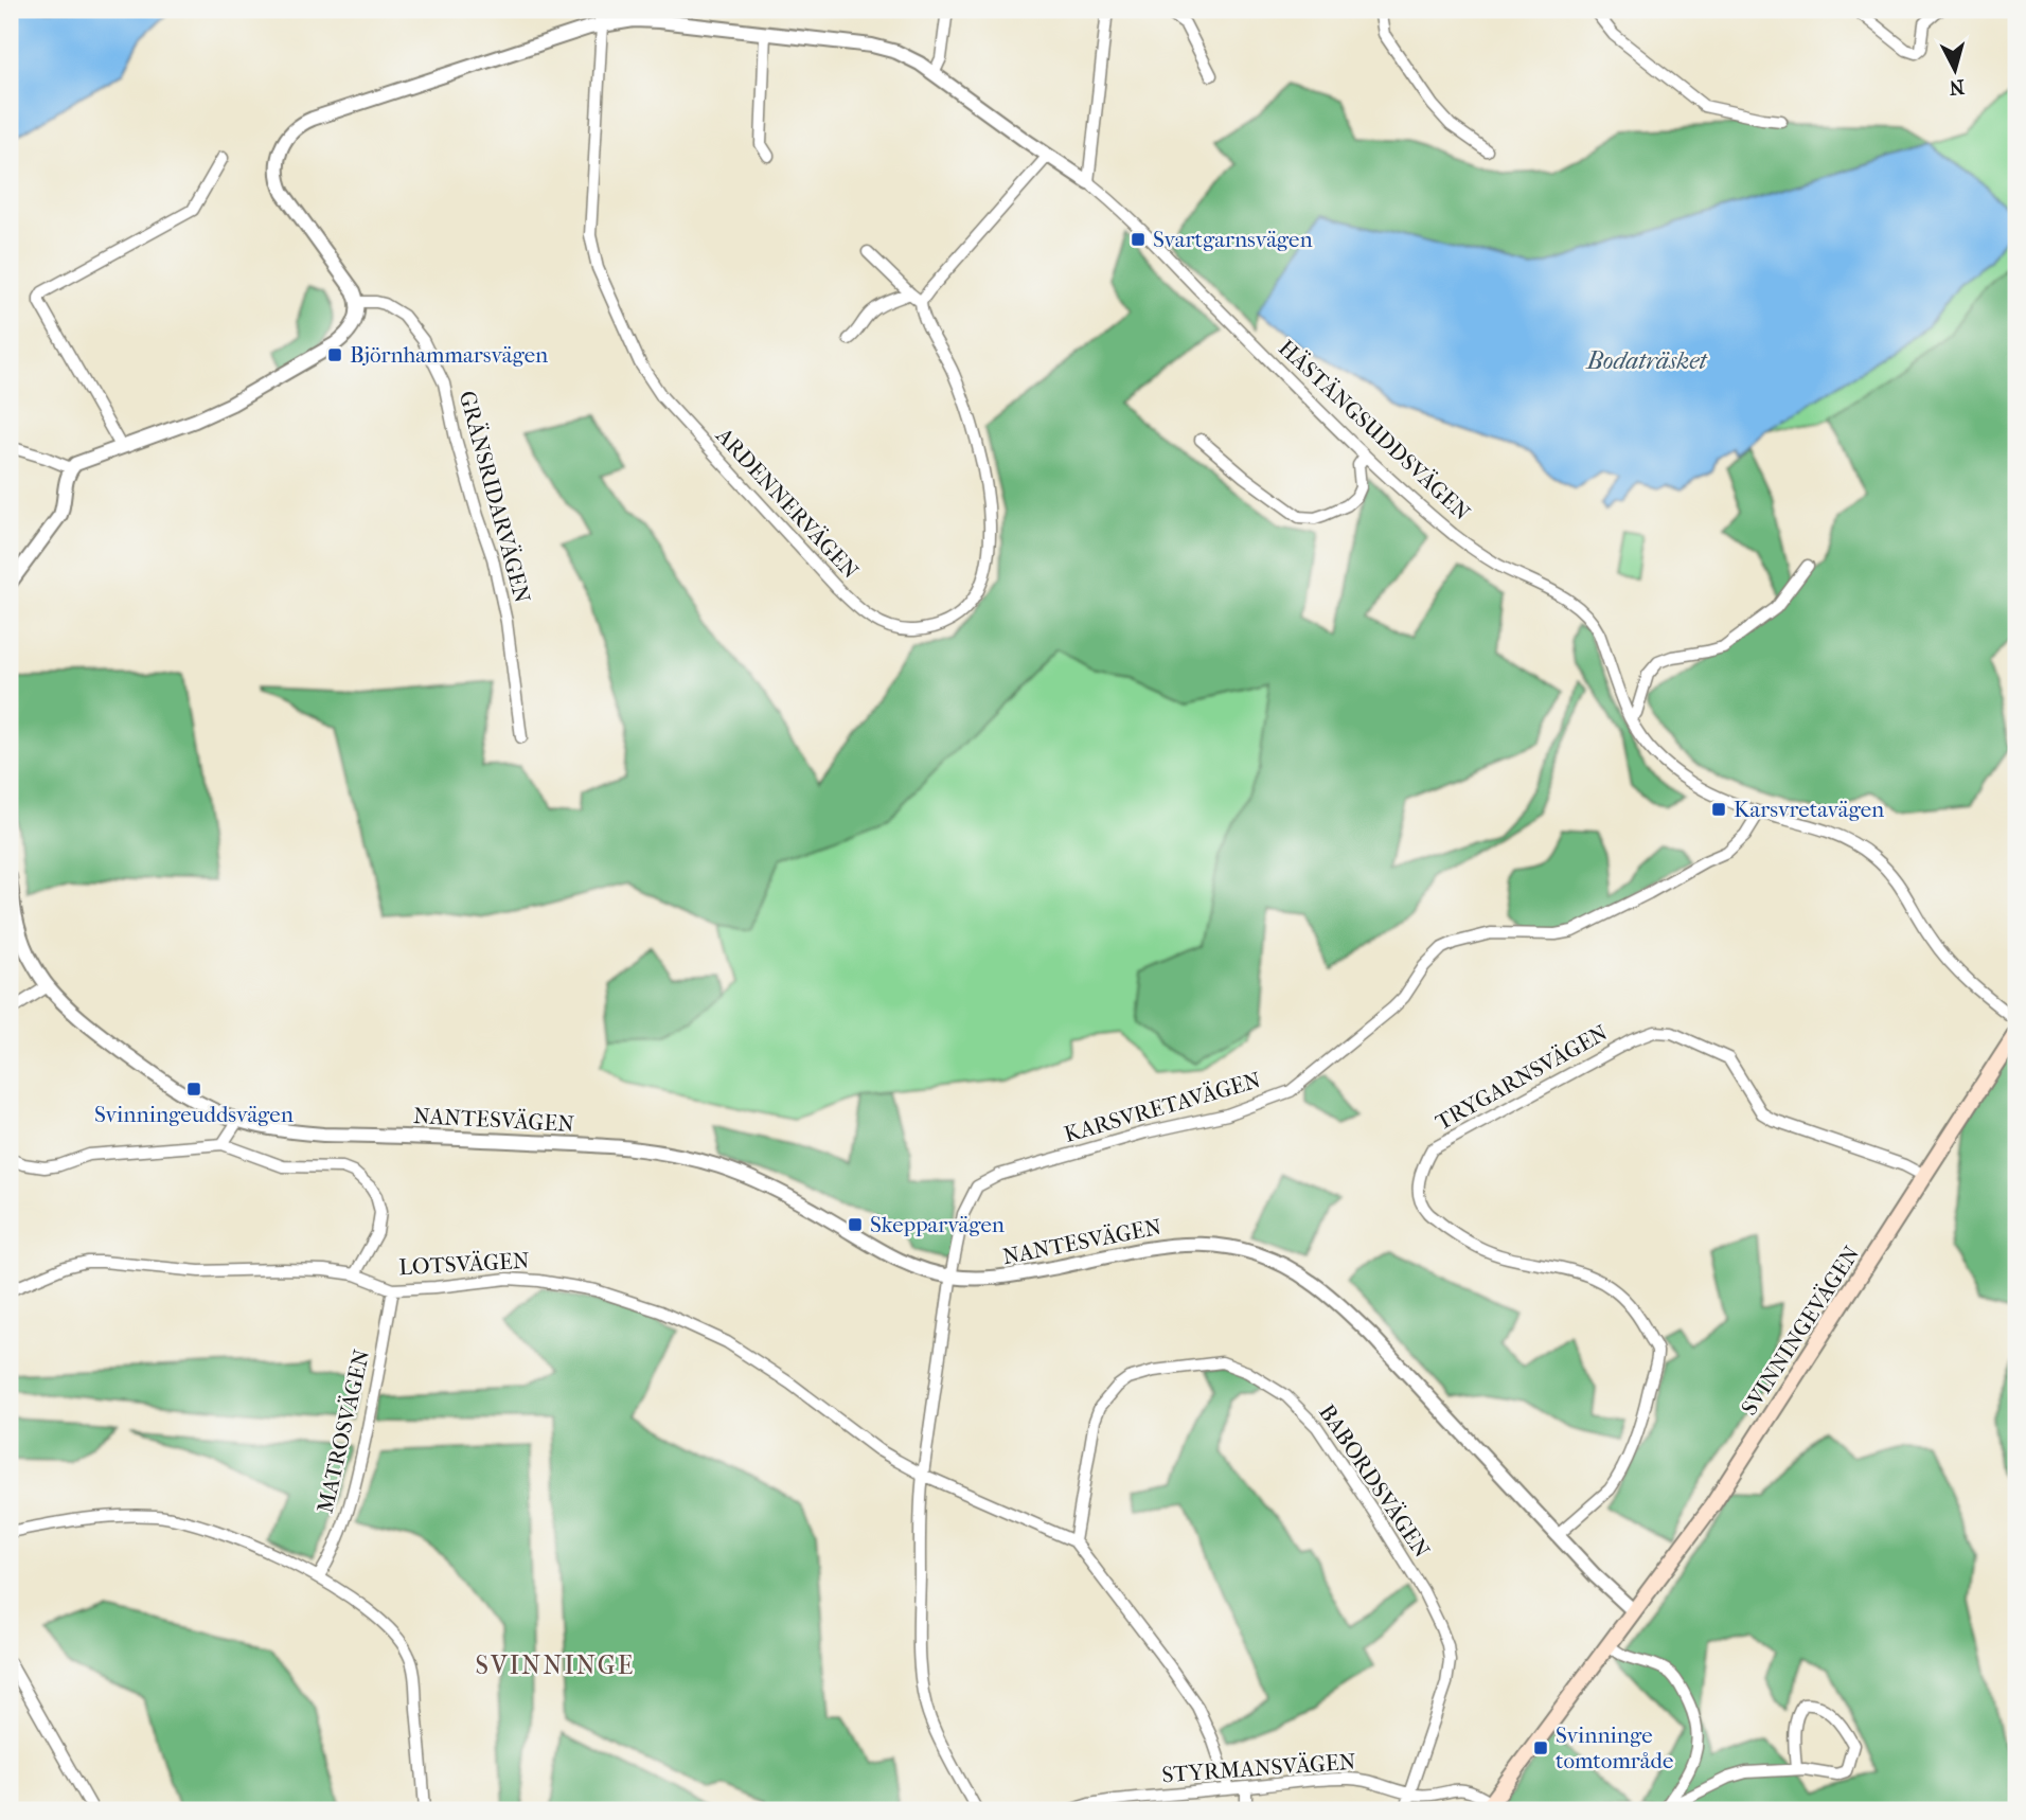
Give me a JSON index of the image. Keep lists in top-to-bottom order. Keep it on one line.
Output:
{"streets":{"main road":["SVINNINGEVÄGEN"],"street":["HÄSTÄNGSUDDSVÄGEN","GRÄNSRIDARVÄGEN","ARDENNERVÄGEN","TRYGARNSVÄGEN","KARSVRETAVÄGEN","NANTESVÄGEN","LOTSVÄGEN","MATROSVÄGEN","BABORDSVÄGEN","STYRMANSVÄGEN"]},"crossings":[["HÄSTÄNGSUDDSVÄGEN","KARSVRETAVÄGEN"],["TRYGARNSVÄGEN","NANTESVÄGEN"],["TRYGARNSVÄGEN","SVINNINGEVÄGEN"],["KARSVRETAVÄGEN","NANTESVÄGEN"],["NANTESVÄGEN","SVINNINGEVÄGEN"],["LOTSVÄGEN","MATROSVÄGEN"],["LOTSVÄGEN","BABORDSVÄGEN"],["SVINNINGEVÄGEN","STYRMANSVÄGEN"],["BABORDSVÄGEN","STYRMANSVÄGEN"]],"districts":["SVINNINGE"],"water":["Bodaträsket"],"places":{"transit":["Svartgarnsvägen","Björnhammarsvägen","Karsvretavägen","Svinningeuddsvägen","Skepparvägen","Svinninge tomtområde"]},"north":"bottom"}
